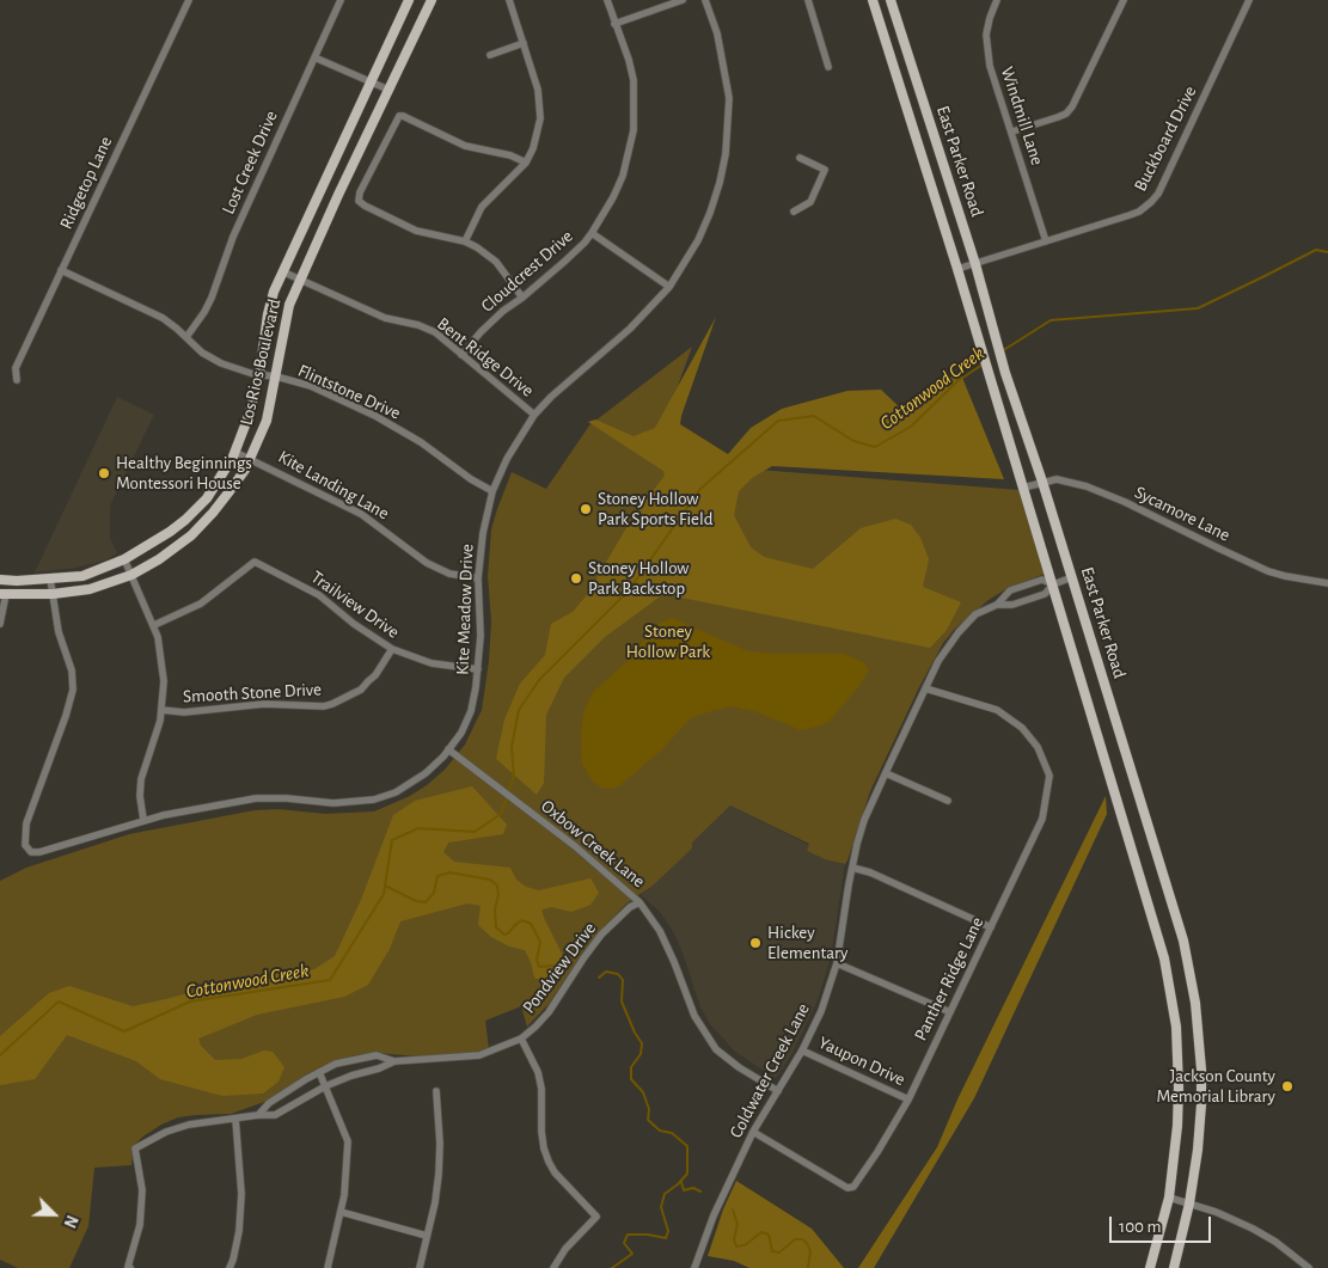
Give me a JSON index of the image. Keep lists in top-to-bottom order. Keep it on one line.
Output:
{"streets":{"main road":["East Parker Road","Los Rios Boulevard"],"street":["Windmill Lane","Buckboard Drive","Lost Creek Drive","Ridgetop Lane","Cloudcrest Drive","Bent Ridge Drive","Flintstone Drive","Kite Landing Lane","Sycamore Lane","Trailview Drive","Kite Meadow Drive","Smooth Stone Drive","Oxbow Creek Lane","Pondview Drive","Panther Ridge Lane","Yaupon Drive","Coldwater Creek Lane"]},"crossings":[["Windmill Lane","Buckboard Drive"],["Buckboard Drive","East Parker Road"],["East Parker Road","Sycamore Lane"],["East Parker Road","Coldwater Creek Lane"],["Lost Creek Drive","Flintstone Drive"],["Ridgetop Lane","Flintstone Drive"],["Cloudcrest Drive","Bent Ridge Drive"],["Bent Ridge Drive","Los Rios Boulevard"],["Bent Ridge Drive","Kite Meadow Drive"],["Los Rios Boulevard","Flintstone Drive"],["Los Rios Boulevard","Kite Landing Lane"],["Los Rios Boulevard","Kite Meadow Drive"],["Flintstone Drive","Kite Meadow Drive"],["Kite Landing Lane","Kite Meadow Drive"],["Trailview Drive","Kite Meadow Drive"],["Trailview Drive","Smooth Stone Drive"],["Kite Meadow Drive","Oxbow Creek Lane"],["Oxbow Creek Lane","Pondview Drive"],["Oxbow Creek Lane","Coldwater Creek Lane"],["Panther Ridge Lane","Yaupon Drive"],["Panther Ridge Lane","Coldwater Creek Lane"],["Yaupon Drive","Coldwater Creek Lane"]],"water":["Cottonwood Creek"],"parks":["Stoney Hollow Park"],"places":["Healthy Beginnings Montessori House","Stoney Hollow Park Sports Field","Stoney Hollow Park Backstop","Hickey Elementary","Jackson County Memorial Library"],"scale_bar":"100 m","north":"bottom right"}
